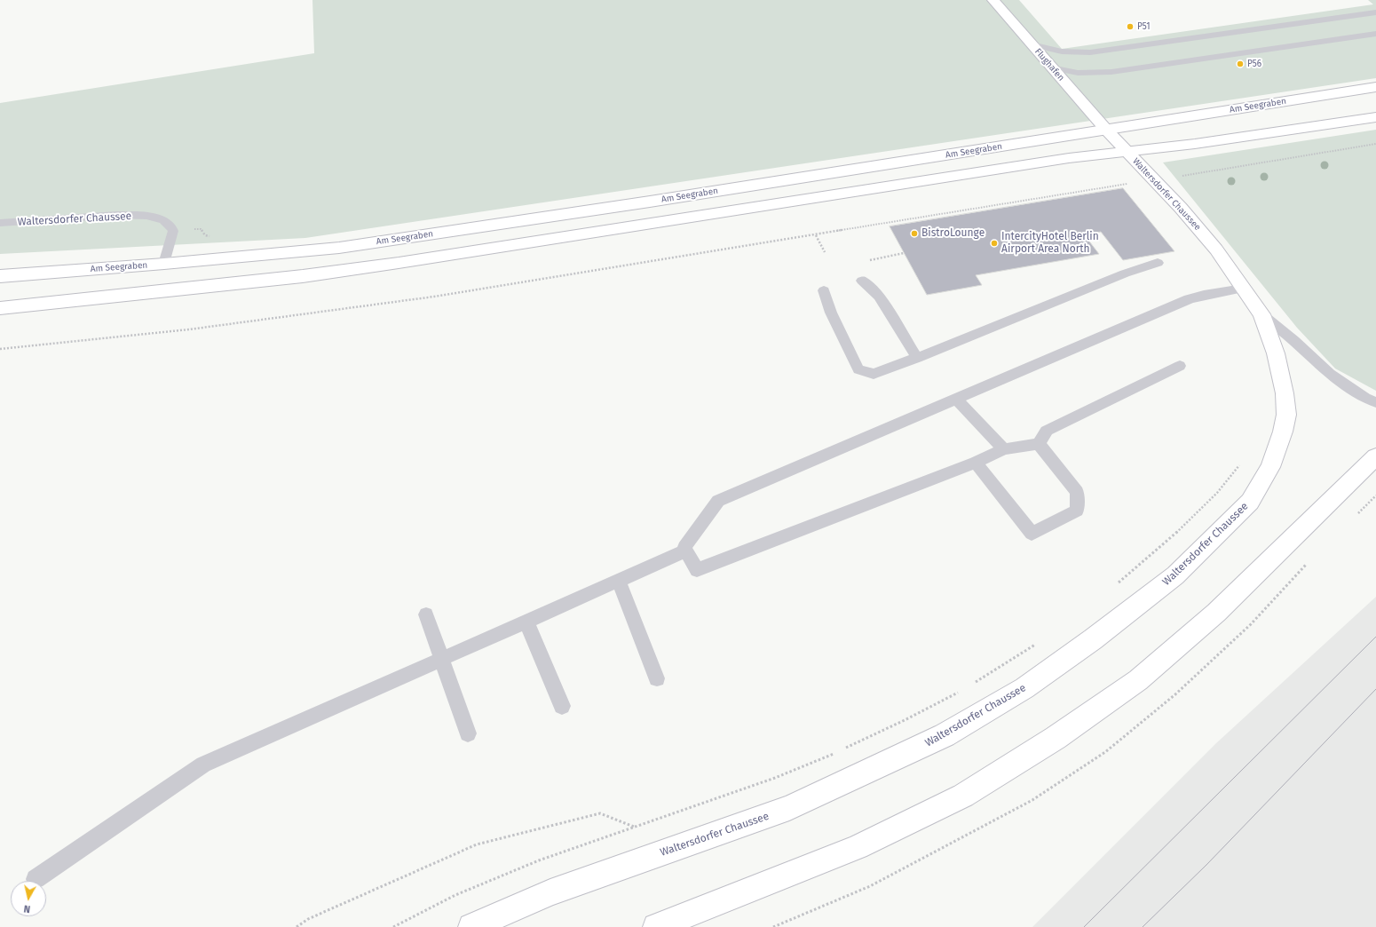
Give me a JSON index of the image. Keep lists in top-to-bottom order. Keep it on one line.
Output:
{"streets":{"main road":["Flughafen","Am Seegraben","Waltersdorfer Chaussee"]},"crossings":[["Flughafen","Am Seegraben"],["Flughafen","Waltersdorfer Chaussee"],["Am Seegraben","Waltersdorfer Chaussee"]],"places":["P51","P56","BistroLounge","IntercityHotel Berlin Airport Area North"],"north":"bottom"}
